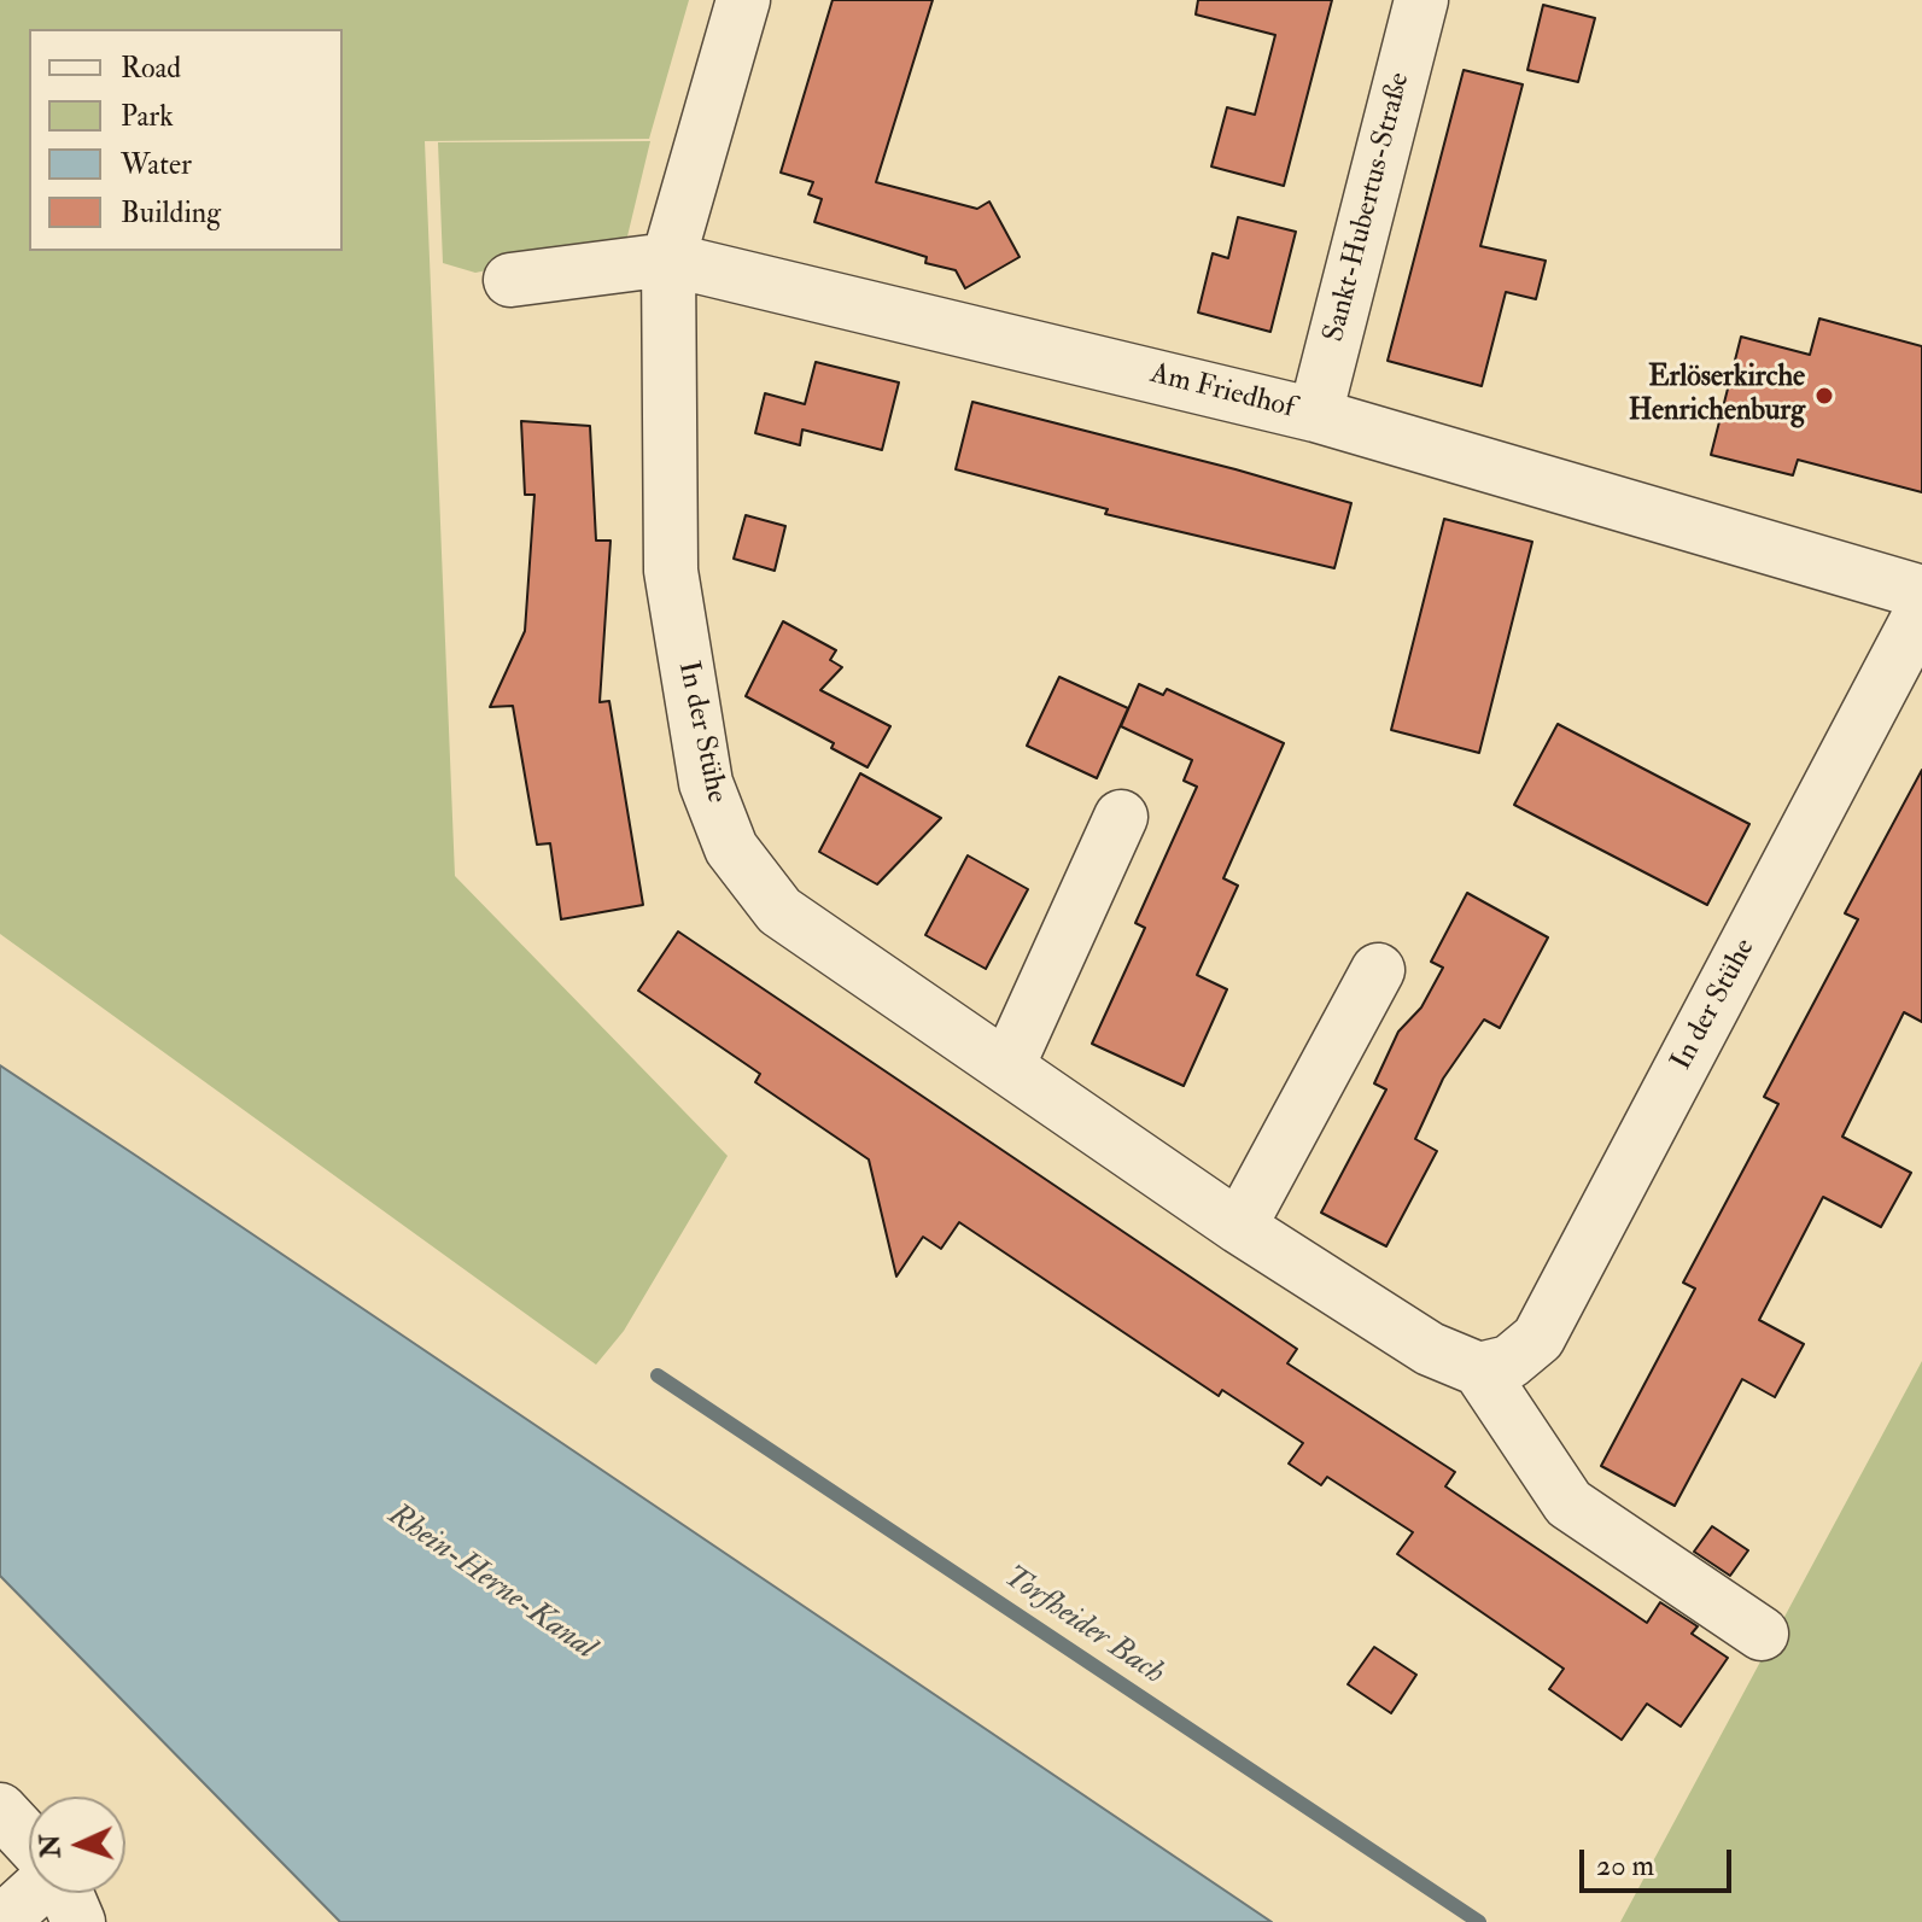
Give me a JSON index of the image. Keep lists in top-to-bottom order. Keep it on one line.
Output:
{"streets":{"street":["Sankt-Hubertus-Straße","Am Friedhof","In der Stühe"]},"crossings":[["Sankt-Hubertus-Straße","Am Friedhof"],["Am Friedhof","In der Stühe"]],"water":["Rhein-Herne-Kanal","Torfheider Bach"],"places":["Erlöserkirche Henrichenburg"],"legend":["Road","Park","Water","Building"],"scale_bar":"20 m","north":"left"}
